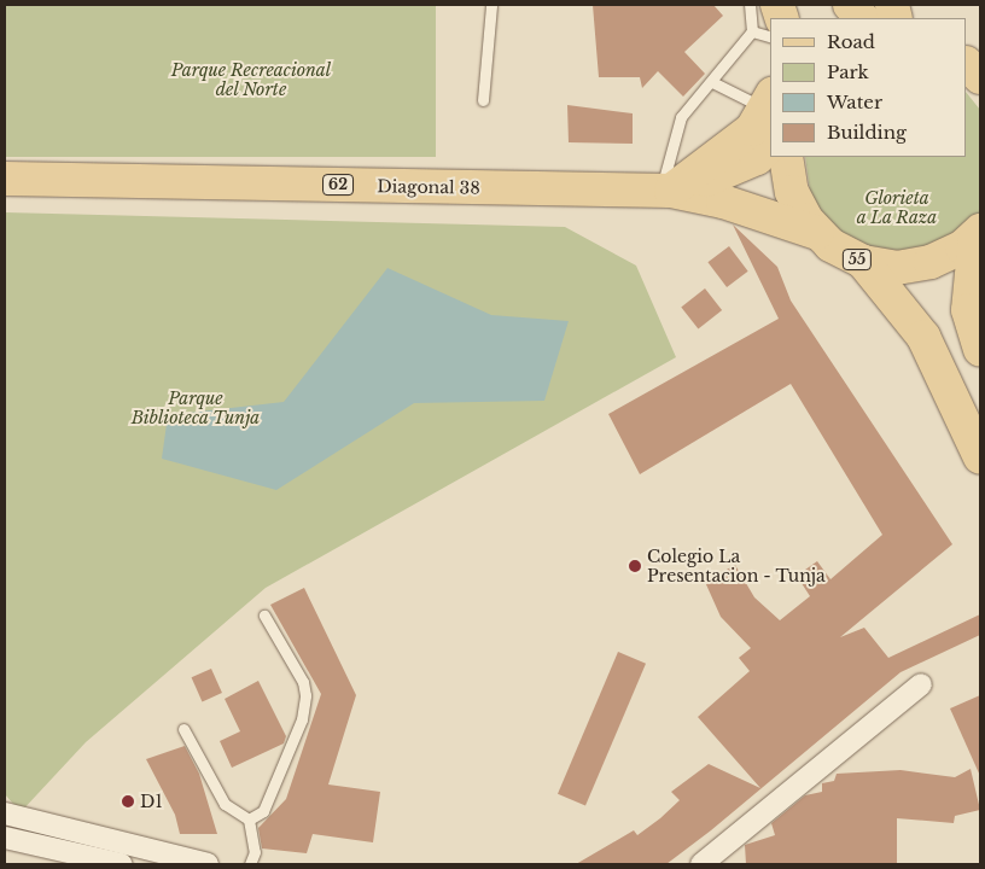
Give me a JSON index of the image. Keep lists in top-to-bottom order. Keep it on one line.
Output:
{"streets":{"main road":["62","Diagonal 38","55"]},"crossings":[["Diagonal 38","55"]],"parks":["Parque Recreacional del Norte","Glorieta a La Raza","Parque Biblioteca Tunja"],"places":["Colegio La Presentacion - Tunja","D1"],"legend":["Road","Park","Water","Building"]}
